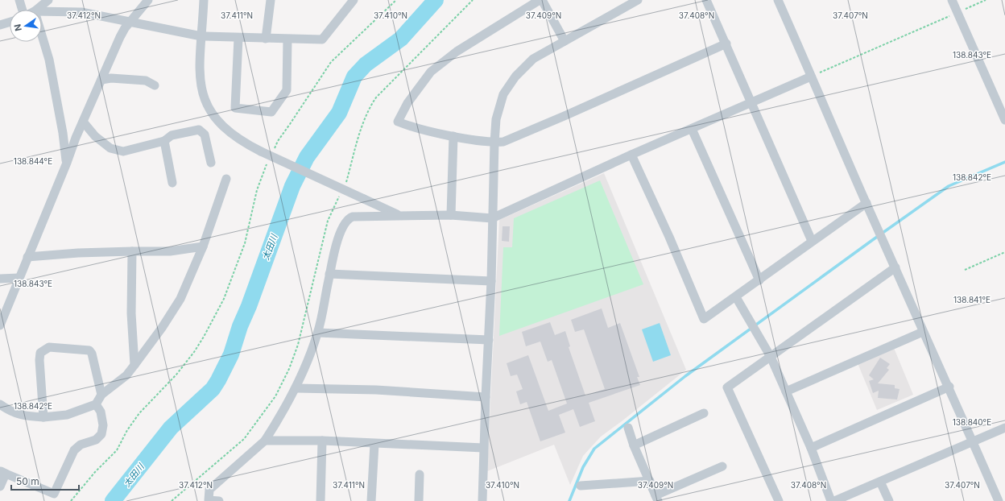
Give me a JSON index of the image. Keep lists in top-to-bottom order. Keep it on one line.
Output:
{"water":["太田川"],"scale_bar":"50 m","north":"left","coordinates":["37.412°N","37.411°N","37.410°N","37.409°N","37.408°N","37.407°N","138.843°E","138.844°E","138.842°E","138.841°E","138.840°E"]}
